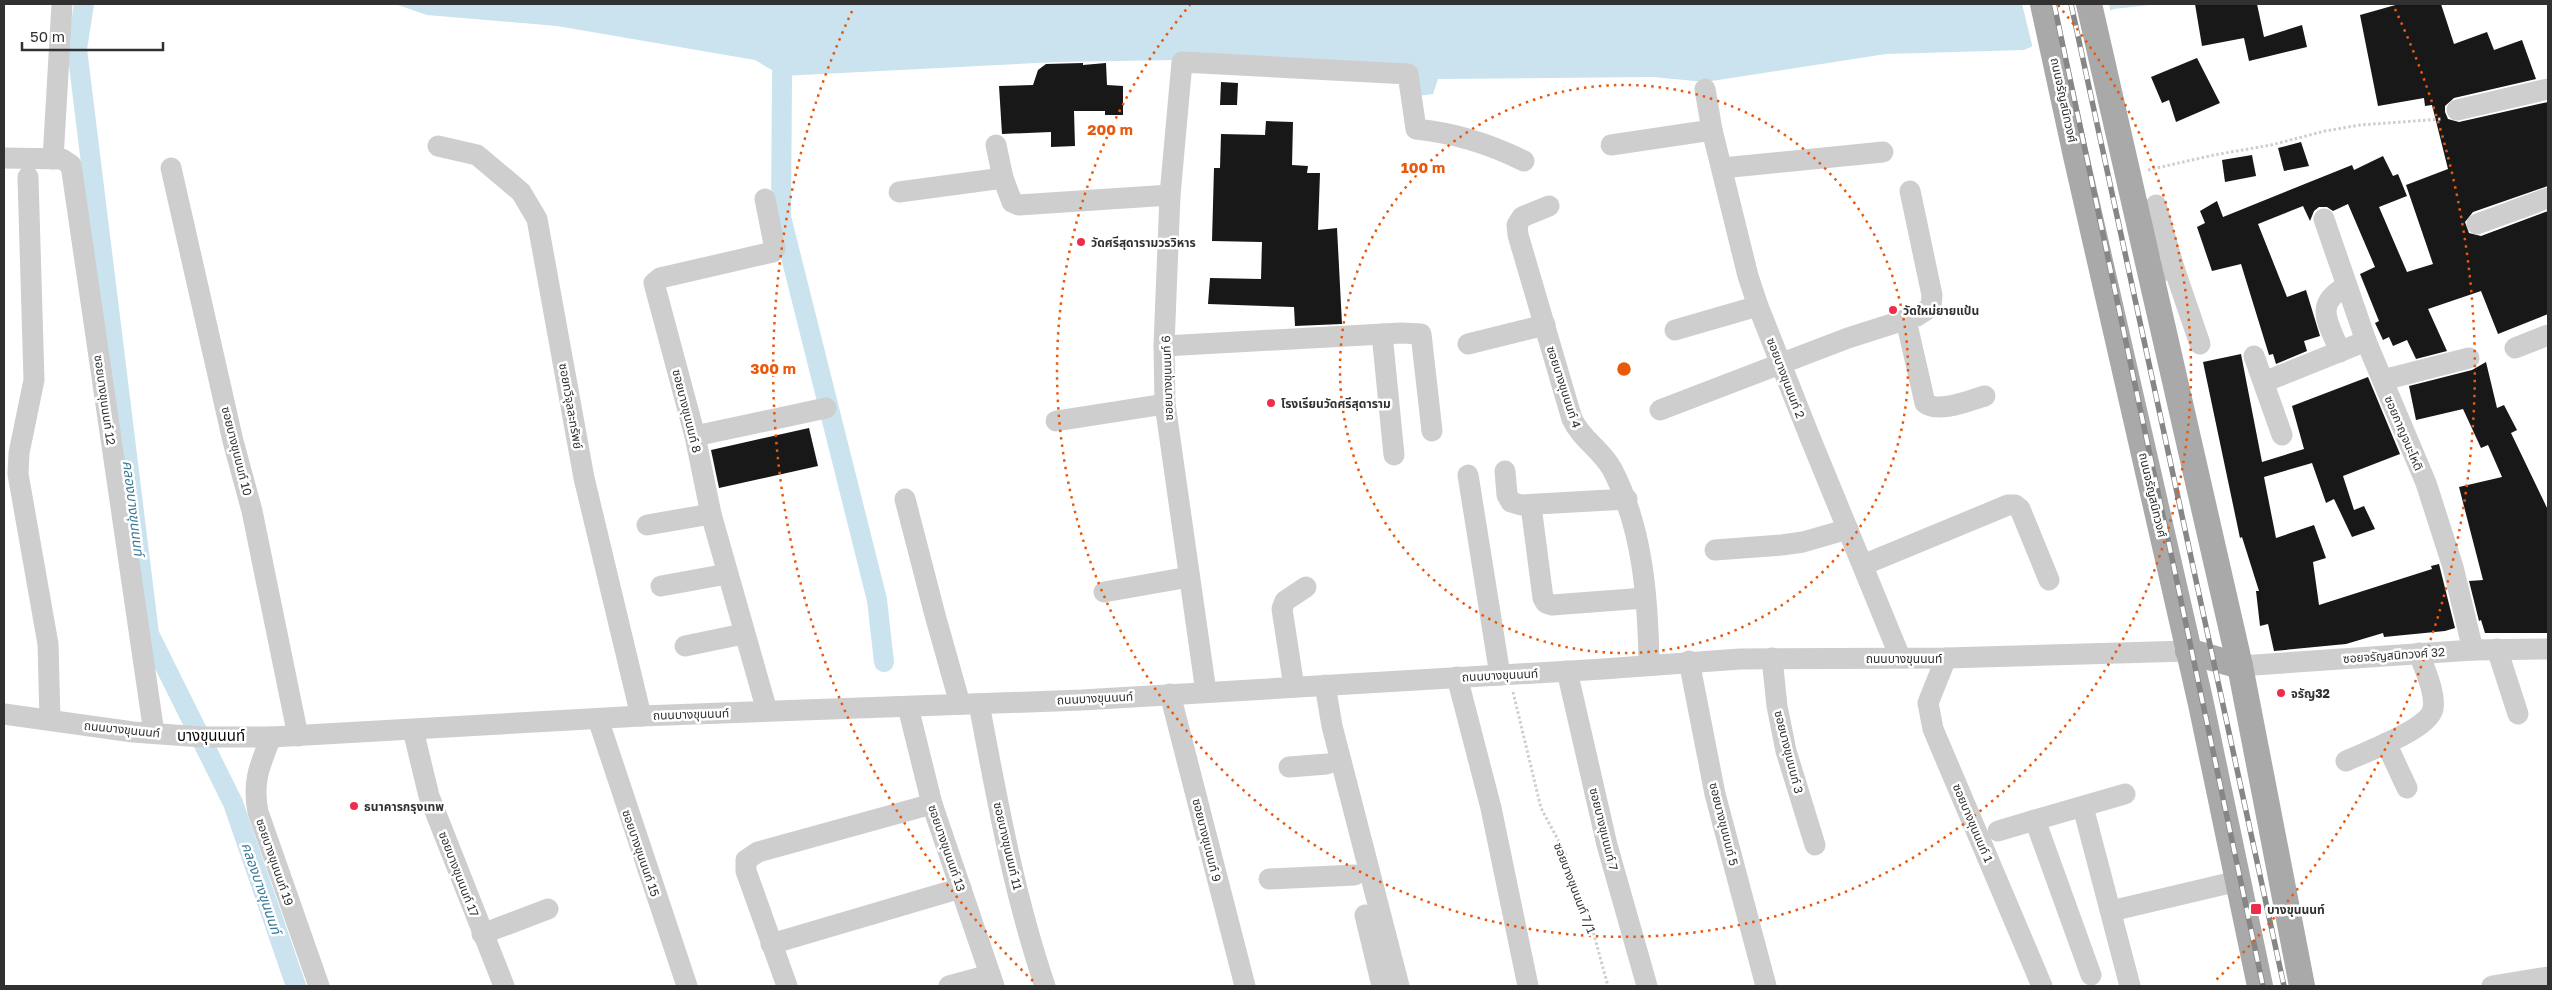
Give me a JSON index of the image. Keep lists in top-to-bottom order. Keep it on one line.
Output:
{"streets":{"main road":["ถนนจรัญสนิทวงศ์"],"street":["ซอยบางขุนนนท์ 6","ซอยบางขุนนนท์ 2","ซอยบางขุนนนท์ 4","ซอยบางขุนนนท์ 12","ซอยทวีจุลละทรัพย์","ซอยบางขุนนนท์ 8","ซอยกาญจนะโหติ","ซอยบางขุนนนท์ 10","ซอยจรัญสนิทวงศ์ 32","ถนนบางขุนนนท์","ซอยบางขุนนนท์ 3","ซอยบางขุนนนท์ 1","ซอยบางขุนนนท์ 5","ซอยบางขุนนนท์ 7","ซอยบางขุนนนท์ 9","ซอยบางขุนนนท์ 11","ซอยบางขุนนนท์ 13","ซอยบางขุนนนท์ 15","ซอยบางขุนนนท์ 19","ซอยบางขุนนนท์ 17"],"path":["ซอยบางขุนนนท์ 7/1"]},"crossings":[["ถนนจรัญสนิทวงศ์","ถนนบางขุนนนท์"],["ซอยบางขุนนนท์ 6","ถนนบางขุนนนท์"],["ซอยบางขุนนนท์ 2","ถนนบางขุนนนท์"],["ซอยบางขุนนนท์ 4","ถนนบางขุนนนท์"],["ซอยบางขุนนนท์ 12","ถนนบางขุนนนท์"],["ซอยทวีจุลละทรัพย์","ถนนบางขุนนนท์"],["ซอยบางขุนนนท์ 8","ถนนบางขุนนนท์"],["ซอยกาญจนะโหติ","ซอยจรัญสนิทวงศ์ 32"],["ซอยบางขุนนนท์ 10","ถนนบางขุนนนท์"],["ถนนบางขุนนนท์","ซอยบางขุนนนท์ 3"],["ถนนบางขุนนนท์","ซอยบางขุนนนท์ 1"],["ถนนบางขุนนนท์","ซอยบางขุนนนท์ 5"],["ถนนบางขุนนนท์","ซอยบางขุนนนท์ 7"],["ถนนบางขุนนนท์","ซอยบางขุนนนท์ 9"],["ถนนบางขุนนนท์","ซอยบางขุนนนท์ 11"],["ถนนบางขุนนนท์","ซอยบางขุนนนท์ 13"],["ถนนบางขุนนนท์","ซอยบางขุนนนท์ 15"],["ถนนบางขุนนนท์","ซอยบางขุนนนท์ 19"],["ถนนบางขุนนนท์","ซอยบางขุนนนท์ 17"],["ถนนบางขุนนนท์","ซอยบางขุนนนท์ 7/1"]],"districts":["บางขุนนนท์"],"water":["คลองบางขุนนนท์"],"places":{"other":["วัดศรีสุดารามวรวิหาร","วัดใหม่ยายแป้น","โรงเรียนวัดศรีสุดาราม","จรัญ32","ธนาคารกรุงเทพ"],"transit":["บางขุนนนท์"]},"scale_bar":"50 m","rings":["200 m","100 m","300 m"]}
